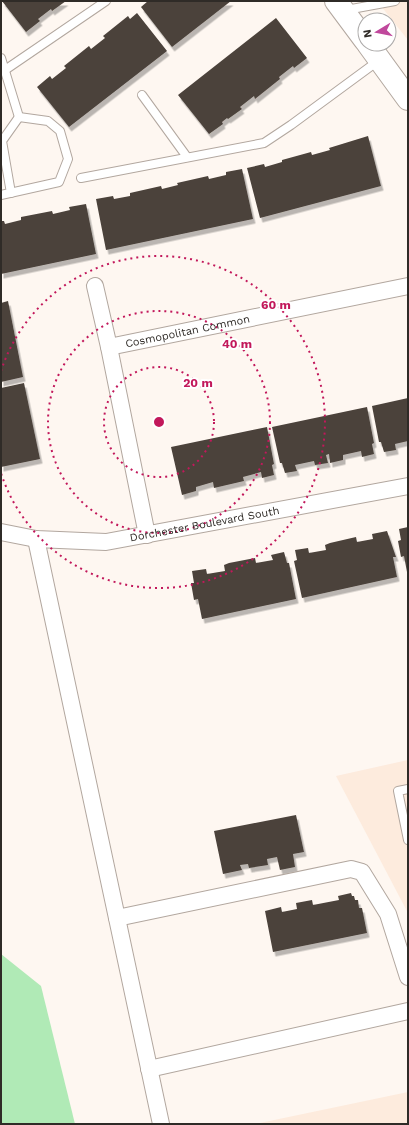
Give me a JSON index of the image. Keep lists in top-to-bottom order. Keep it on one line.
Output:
{"streets":{"street":["Cosmopolitan Common","Dorchester Boulevard South"]},"north":"left","rings":["60 m","40 m","20 m"]}
